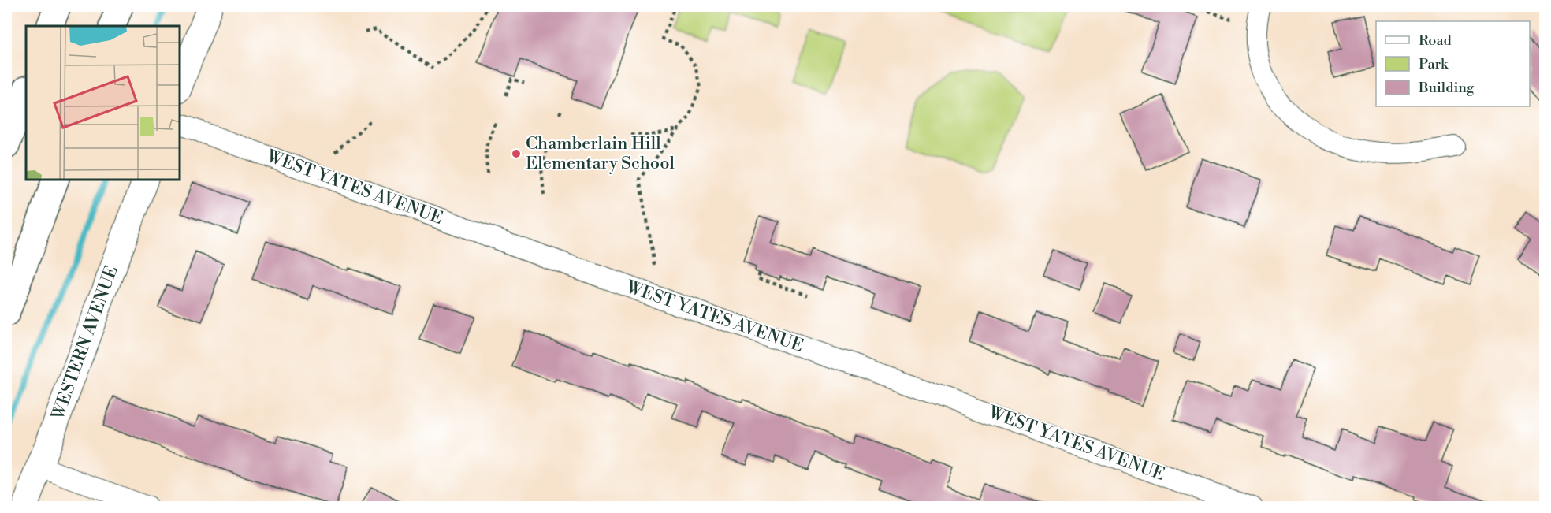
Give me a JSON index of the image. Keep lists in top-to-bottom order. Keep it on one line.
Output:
{"streets":{"street":["WEST YATES AVENUE","WESTERN AVENUE"]},"places":["Chamberlain Hill Elementary School"],"legend":["Road","Park","Building"]}
